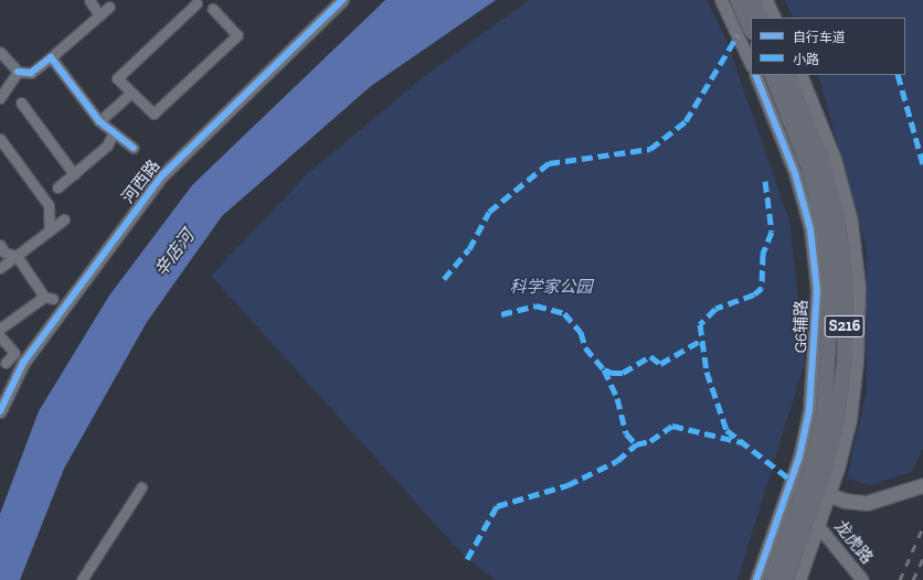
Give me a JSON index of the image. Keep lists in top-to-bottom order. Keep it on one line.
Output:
{"streets":{"main road":["G6辅路","S216"],"street":["河西路","龙虎路"]},"crossings":[["G6辅路","龙虎路"]],"water":["辛店河"],"parks":["科学家公园"],"legend":["自行车道","小路"]}
